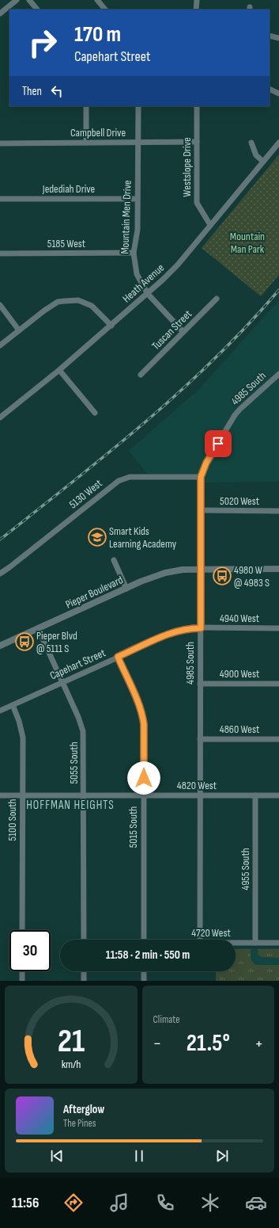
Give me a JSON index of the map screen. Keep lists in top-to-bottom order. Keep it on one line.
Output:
{"streets":{"street":["Campbell Drive","Westslope Drive","Jedediah Drive","Mountain Men Drive","5185 West","Heath Avenue","Tuscan Street","4985 South","5130 West","5020 West","Pieper Boulevard","4940 West","Capehart Street","4900 West","4860 West","5055 South","4820 West","5100 South","5015 South","4955 South","4720 West"]},"crossings":[["Campbell Drive","Westslope Drive"],["Campbell Drive","Mountain Men Drive"],["Westslope Drive","Heath Avenue"],["Jedediah Drive","Mountain Men Drive"],["Mountain Men Drive","5185 West"],["Mountain Men Drive","Heath Avenue"],["Mountain Men Drive","Tuscan Street"],["4985 South","5130 West"],["4985 South","5020 West"],["4985 South","Pieper Boulevard"],["4985 South","4940 West"],["4985 South","Capehart Street"],["4985 South","4900 West"],["4985 South","4860 West"],["4985 South","4820 West"],["Pieper Boulevard","5055 South"],["4940 West","Capehart Street"],["Capehart Street","5055 South"],["Capehart Street","5100 South"],["Capehart Street","5015 South"],["5055 South","4820 West"],["4820 West","5100 South"],["4820 West","5015 South"],["4820 West","4955 South"],["4955 South","4720 West"]],"districts":["HOFFMAN HEIGHTS"],"parks":["Mountain Man Park"],"places":{"school or university":["Smart Kids Learning Academy"],"bus stop":["4980 W @ 4983 S","Pieper Blvd @ 5111 S"]},"page":{"turn":["170 m","Capehart Street"],"then":"Then","limit":"30","trip":"11:58 · 2 min · 550 m","tile":"Climate","heat":["−","21.5°","+"],"song":["Afterglow","The Pines"],"tabs":"11:56","gauge":["21","km/h"]}}
